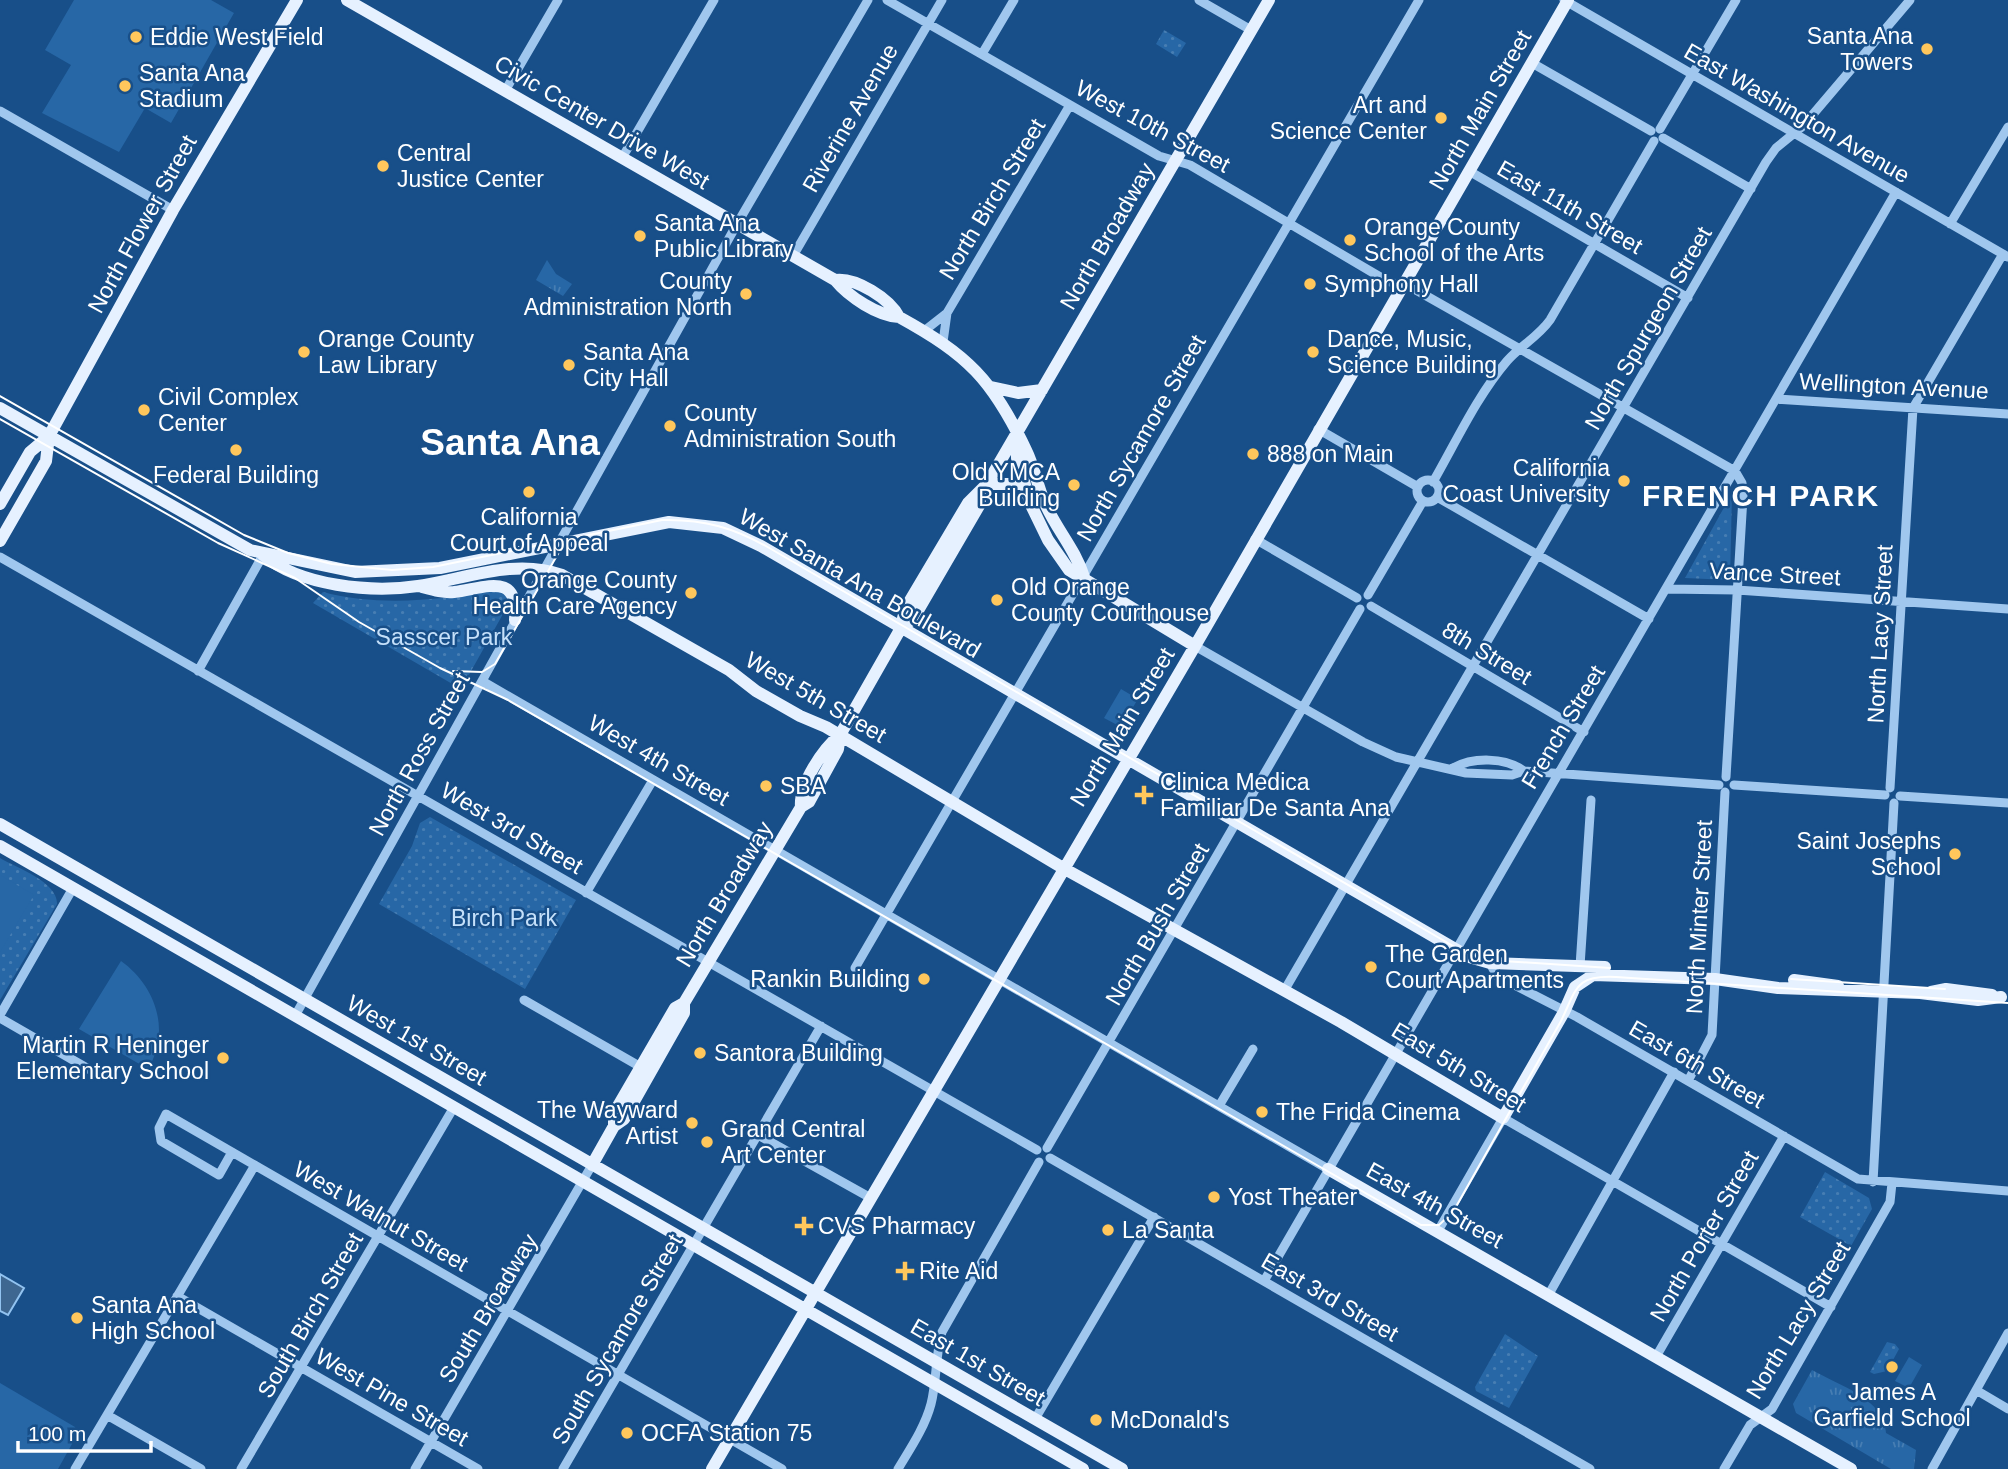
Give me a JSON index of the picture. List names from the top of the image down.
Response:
{
  "streets": {
    "main road": [
      "North Main Street",
      "Civic Center Drive West",
      "North Flower Street",
      "North Broadway",
      "West Santa Ana Boulevard",
      "West 5th Street",
      "West 1st Street",
      "East 5th Street",
      "East 4th Street",
      "East 1st Street"
    ],
    "street": [
      "East Washington Avenue",
      "Riverine Avenue",
      "West 10th Street",
      "North Birch Street",
      "East 11th Street",
      "North Spurgeon Street",
      "Wellington Avenue",
      "North Sycamore Street",
      "Vance Street",
      "North Lacy Street",
      "8th Street",
      "French Street",
      "North Ross Street",
      "West 4th Street",
      "West 3rd Street",
      "North Minter Street",
      "North Bush Street",
      "East 6th Street",
      "West Walnut Street",
      "North Porter Street",
      "East 3rd Street",
      "South Broadway",
      "South Birch Street",
      "South Sycamore Street",
      "West Pine Street"
    ]
  },
  "crossings": [
    ["North Main Street", "East Washington Avenue"],
    ["North Main Street", "Civic Center Drive West"],
    ["North Main Street", "West 10th Street"],
    ["North Main Street", "East 11th Street"],
    ["North Main Street", "West Santa Ana Boulevard"],
    ["North Main Street", "West 5th Street"],
    ["North Main Street", "West 4th Street"],
    ["North Main Street", "West 3rd Street"],
    ["North Main Street", "West 1st Street"],
    ["North Main Street", "East 5th Street"],
    ["North Main Street", "East 4th Street"],
    ["North Main Street", "West Walnut Street"],
    ["North Main Street", "East 1st Street"],
    ["East Washington Avenue", "North Spurgeon Street"],
    ["East Washington Avenue", "North Lacy Street"],
    ["East Washington Avenue", "French Street"],
    ["Riverine Avenue", "Civic Center Drive West"],
    ["Riverine Avenue", "West 10th Street"],
    ["Civic Center Drive West", "North Birch Street"],
    ["Civic Center Drive West", "North Broadway"],
    ["Civic Center Drive West", "North Sycamore Street"],
    ["Civic Center Drive West", "North Ross Street"],
    ["West 10th Street", "North Birch Street"],
    ["West 10th Street", "North Broadway"],
    ["West 10th Street", "North Spurgeon Street"],
    ["West 10th Street", "North Sycamore Street"],
    ["West 10th Street", "French Street"],
    ["East 11th Street", "North Spurgeon Street"],
    ["North Flower Street", "West Santa Ana Boulevard"],
    ["North Broadway", "West Santa Ana Boulevard"],
    ["North Broadway", "West 5th Street"],
    ["North Broadway", "West 4th Street"],
    ["North Broadway", "West 3rd Street"],
    ["North Broadway", "West 1st Street"],
    ["North Broadway", "South Broadway"],
    ["North Spurgeon Street", "West Santa Ana Boulevard"],
    ["North Spurgeon Street", "8th Street"],
    ["North Spurgeon Street", "East 5th Street"],
    ["Wellington Avenue", "North Lacy Street"],
    ["Wellington Avenue", "French Street"],
    ["North Sycamore Street", "West Santa Ana Boulevard"],
    ["North Sycamore Street", "West 5th Street"],
    ["North Sycamore Street", "West 4th Street"],
    ["Vance Street", "North Lacy Street"],
    ["Vance Street", "French Street"],
    ["West Santa Ana Boulevard", "West 5th Street"],
    ["West Santa Ana Boulevard", "French Street"],
    ["West Santa Ana Boulevard", "North Ross Street"],
    ["West Santa Ana Boulevard", "North Bush Street"],
    ["West Santa Ana Boulevard", "East 6th Street"],
    ["North Lacy Street", "East 6th Street"],
    ["North Lacy Street", "East 5th Street"],
    ["North Lacy Street", "East 4th Street"],
    ["8th Street", "French Street"],
    ["West 5th Street", "North Ross Street"],
    ["West 5th Street", "East 5th Street"],
    ["French Street", "East 5th Street"],
    ["French Street", "East 4th Street"],
    ["French Street", "East 3rd Street"],
    ["North Ross Street", "West 4th Street"],
    ["North Ross Street", "West 3rd Street"],
    ["North Ross Street", "West 1st Street"],
    ["West 4th Street", "East 4th Street"],
    ["North Minter Street", "East 6th Street"],
    ["North Bush Street", "East 5th Street"],
    ["North Bush Street", "East 4th Street"],
    ["North Bush Street", "East 3rd Street"],
    ["West 1st Street", "South Broadway"],
    ["West 1st Street", "South Birch Street"],
    ["West 1st Street", "South Sycamore Street"],
    ["West 1st Street", "East 1st Street"],
    ["East 6th Street", "North Porter Street"],
    ["East 5th Street", "North Porter Street"],
    ["East 4th Street", "North Porter Street"],
    ["West Walnut Street", "South Broadway"],
    ["West Walnut Street", "South Birch Street"],
    ["West Walnut Street", "South Sycamore Street"],
    ["South Broadway", "West Pine Street"],
    ["South Birch Street", "West Pine Street"]
  ],
  "districts": ["Santa Ana", "FRENCH PARK"],
  "parks": ["Sasscer Park", "Birch Park"],
  "places": {
    "other": [
      "Eddie West Field",
      "Santa Ana Towers",
      "Santa Ana Stadium",
      "Art and Science Center",
      "Central Justice Center",
      "Santa Ana Public Library",
      "Orange County School of the Arts",
      "Symphony Hall",
      "County Administration North",
      "Orange County Law Library",
      "Dance, Music, Science Building",
      "Santa Ana City Hall",
      "Civil Complex Center",
      "County Administration South",
      "Federal Building",
      "888 on Main",
      "California Coast University",
      "Old YMCA Building",
      "California Court of Appeal",
      "Orange County Health Care Agency",
      "Old Orange County Courthouse",
      "SBA",
      "Saint Josephs School",
      "The Garden Court Apartments",
      "Rankin Building",
      "Santora Building",
      "Martin R Heninger Elementary School",
      "The Frida Cinema",
      "The Wayward Artist",
      "Grand Central Art Center",
      "Yost Theater",
      "La Santa",
      "Santa Ana High School",
      "James A Garfield School",
      "McDonald's",
      "OCFA Station 75"
    ],
    "health": ["Clinica Medica Familiar De Santa Ana", "CVS Pharmacy", "Rite Aid"]
  },
  "scale_bar": "100 m"
}
